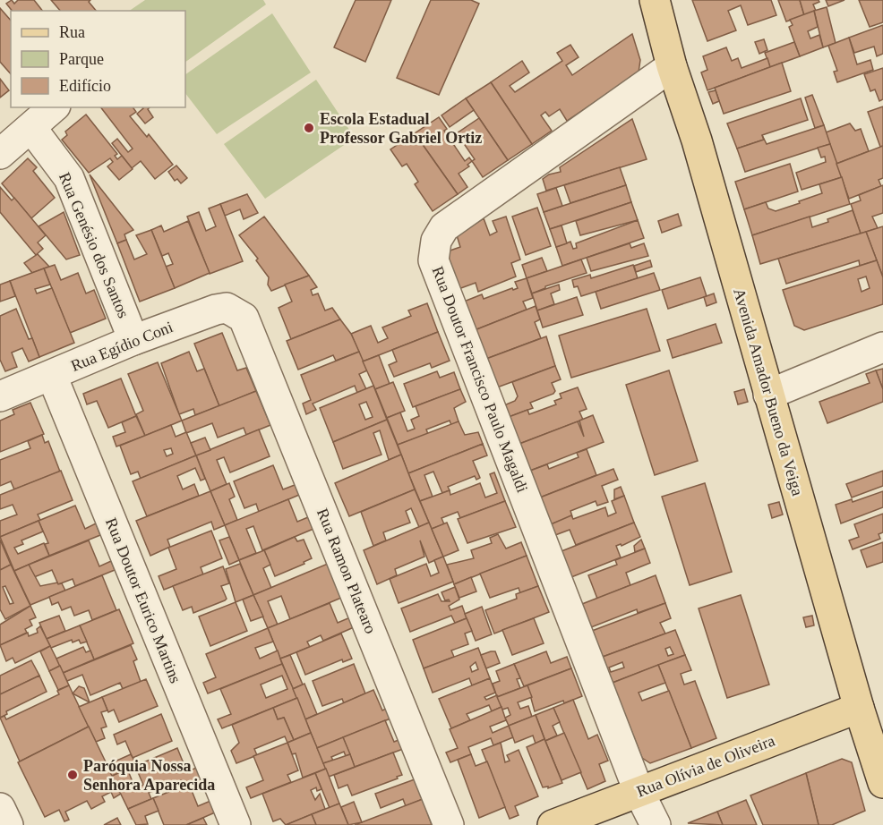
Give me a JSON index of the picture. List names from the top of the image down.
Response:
{
  "streets": {
    "main road": ["Avenida Amador Bueno da Veiga", "Rua Olívia de Oliveira"],
    "street": [
      "Rua Genésio dos Santos",
      "Rua Egídio Coni",
      "Rua Doutor Francisco Paulo Magaldi",
      "Rua Ramon Platearo",
      "Rua Doutor Eurico Martins"
    ]
  },
  "crossings": [
    ["Rua Genésio dos Santos", "Rua Egídio Coni"],
    ["Rua Egídio Coni", "Rua Ramon Platearo"],
    ["Rua Egídio Coni", "Rua Doutor Eurico Martins"],
    ["Rua Doutor Francisco Paulo Magaldi", "Avenida Amador Bueno da Veiga"],
    ["Rua Doutor Francisco Paulo Magaldi", "Rua Olívia de Oliveira"],
    ["Avenida Amador Bueno da Veiga", "Rua Olívia de Oliveira"]
  ],
  "places": ["Escola Estadual Professor Gabriel Ortiz", "Paróquia Nossa Senhora Aparecida"],
  "legend": ["Rua", "Parque", "Edifício"]
}
